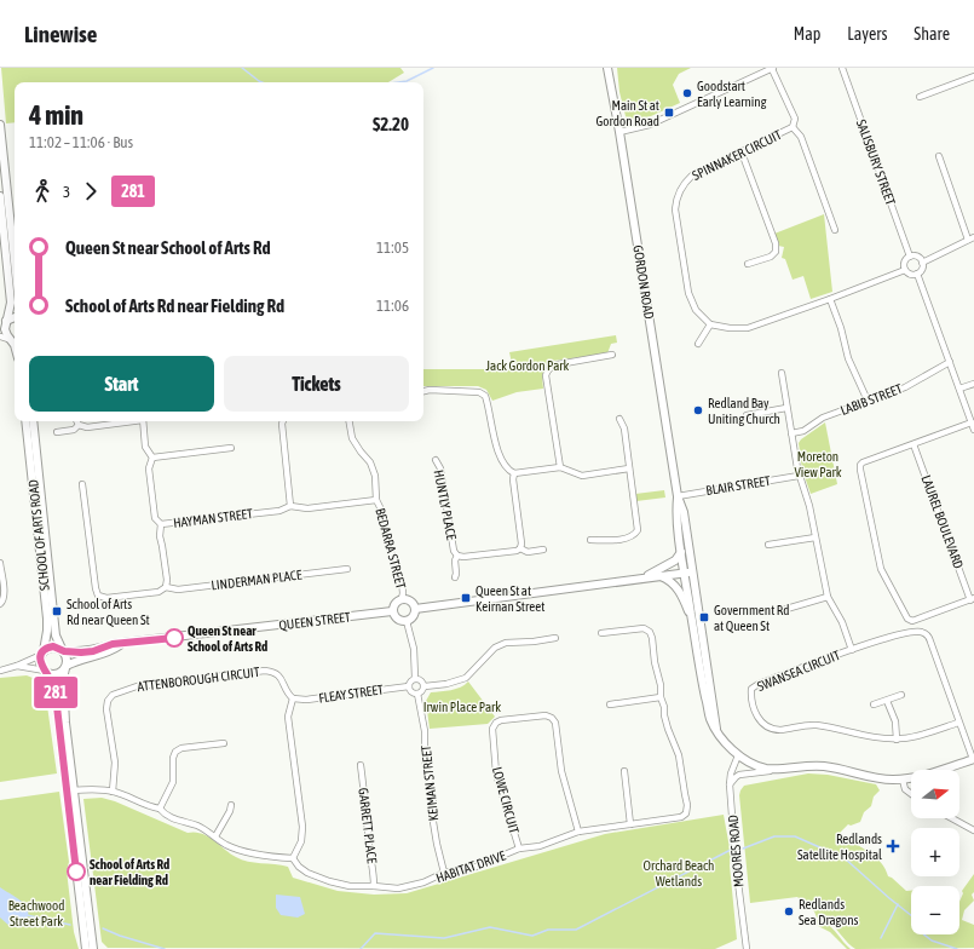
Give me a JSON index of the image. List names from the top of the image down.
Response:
{
  "streets": {
    "street": [
      "SPINNAKER CIRCUIT",
      "SALISBURY STREET",
      "GORDON ROAD",
      "LABIB STREET",
      "BLAIR STREET",
      "HUNTLY PLACE",
      "HAYMAN STREET",
      "LAUREL BOULEVARD",
      "SCHOOL OF ARTS ROAD",
      "BEDARRA STREET",
      "LINDERMAN PLACE",
      "QUEEN STREET",
      "SWANSEA CIRCUIT",
      "ATTENBOROUGH CIRCUIT",
      "FLEAY STREET",
      "KEIMAN STREET",
      "LOWE CIRCUIT",
      "GARRETT PLACE",
      "MOORES ROAD",
      "HABITAT DRIVE"
    ]
  },
  "crossings": [
    ["GORDON ROAD", "BLAIR STREET"],
    ["HAYMAN STREET", "BEDARRA STREET"],
    ["SCHOOL OF ARTS ROAD", "QUEEN STREET"],
    ["BEDARRA STREET", "QUEEN STREET"],
    ["ATTENBOROUGH CIRCUIT", "FLEAY STREET"],
    ["FLEAY STREET", "KEIMAN STREET"],
    ["KEIMAN STREET", "HABITAT DRIVE"],
    ["LOWE CIRCUIT", "HABITAT DRIVE"],
    ["GARRETT PLACE", "HABITAT DRIVE"]
  ],
  "parks": [
    "Jack Gordon Park",
    "Moreton View Park",
    "Irwin Place Park",
    "Orchard Beach Wetlands",
    "Beachwood Street Park"
  ],
  "places": {
    "other": [
      "Goodstart Early Learning",
      "Redland Bay Uniting Church",
      "Queen St near School of Arts Rd",
      "School of Arts Rd near Fielding Rd",
      "Redlands Sea Dragons"
    ],
    "transit": [
      "Main St at Gordon Road",
      "Queen St at Keirnan Street",
      "School of Arts Rd near Queen St",
      "Government Rd at Queen St"
    ],
    "health": ["Redlands Satellite Hospital"]
  },
  "lines": ["bus line 281"],
  "north": "right",
  "page": {
    "header": "Linewise",
    "nav": ["Map", "Layers", "Share"],
    "on_map": "281",
    "heading": ["4 min", "11:02 – 11:06 · Bus", "$2.20"],
    "legs": ["3", "281"],
    "list": [
      {
        "name": "Queen St near School of Arts Rd",
        "value": "11:05"
      },
      {
        "name": "School of Arts Rd near Fielding Rd",
        "value": "11:06"
      }
    ],
    "buttons": ["Start", "Tickets"],
    "map_buttons": ["+", "−"]
  }
}
